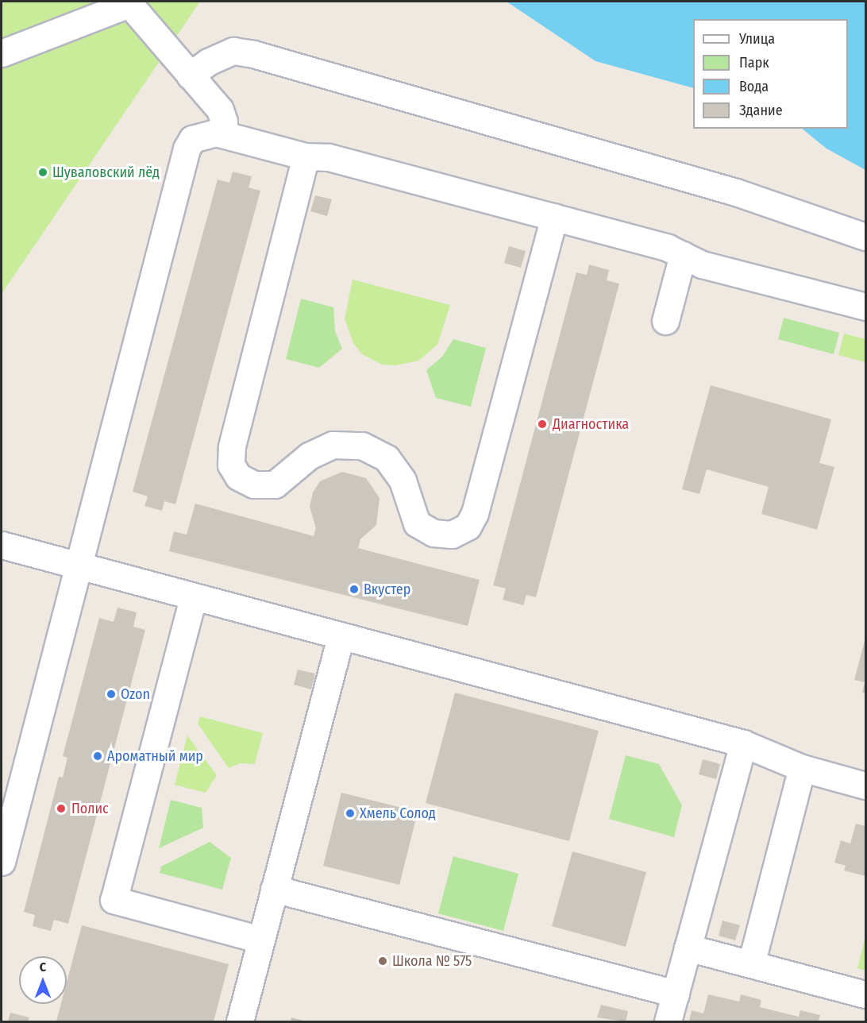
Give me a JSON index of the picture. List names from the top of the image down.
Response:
{
  "places": [
    "Шуваловский лёд",
    "Диагностика",
    "Вкустер",
    "Ozon",
    "Ароматный мир",
    "Полис",
    "Хмель Солод",
    "Школа № 575"
  ],
  "legend": [
    "Улица",
    "Парк",
    "Вода",
    "Здание"
  ],
  "north": "top"
}
